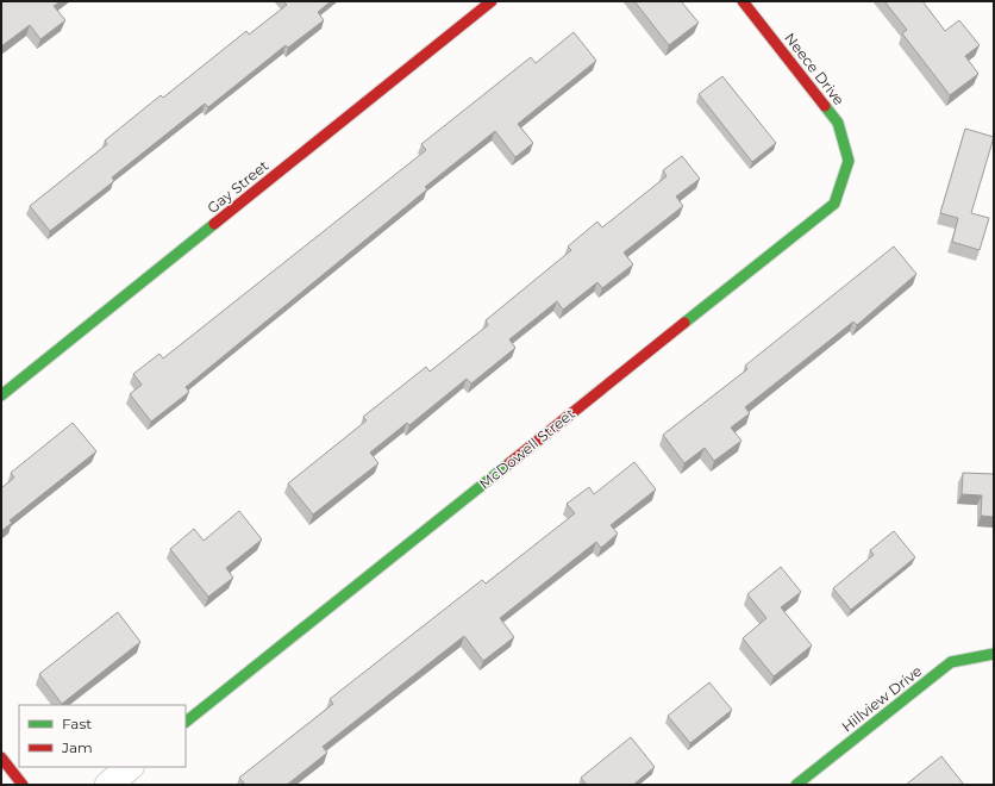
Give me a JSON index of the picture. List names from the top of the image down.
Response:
{
  "streets": {
    "street": [
      "Neece Drive",
      "Gay Street",
      "McDowell Street",
      "Hillview Drive"
    ]
  },
  "crossings": [
    ["Neece Drive", "McDowell Street"]
  ],
  "legend": ["Fast", "Jam"]
}
